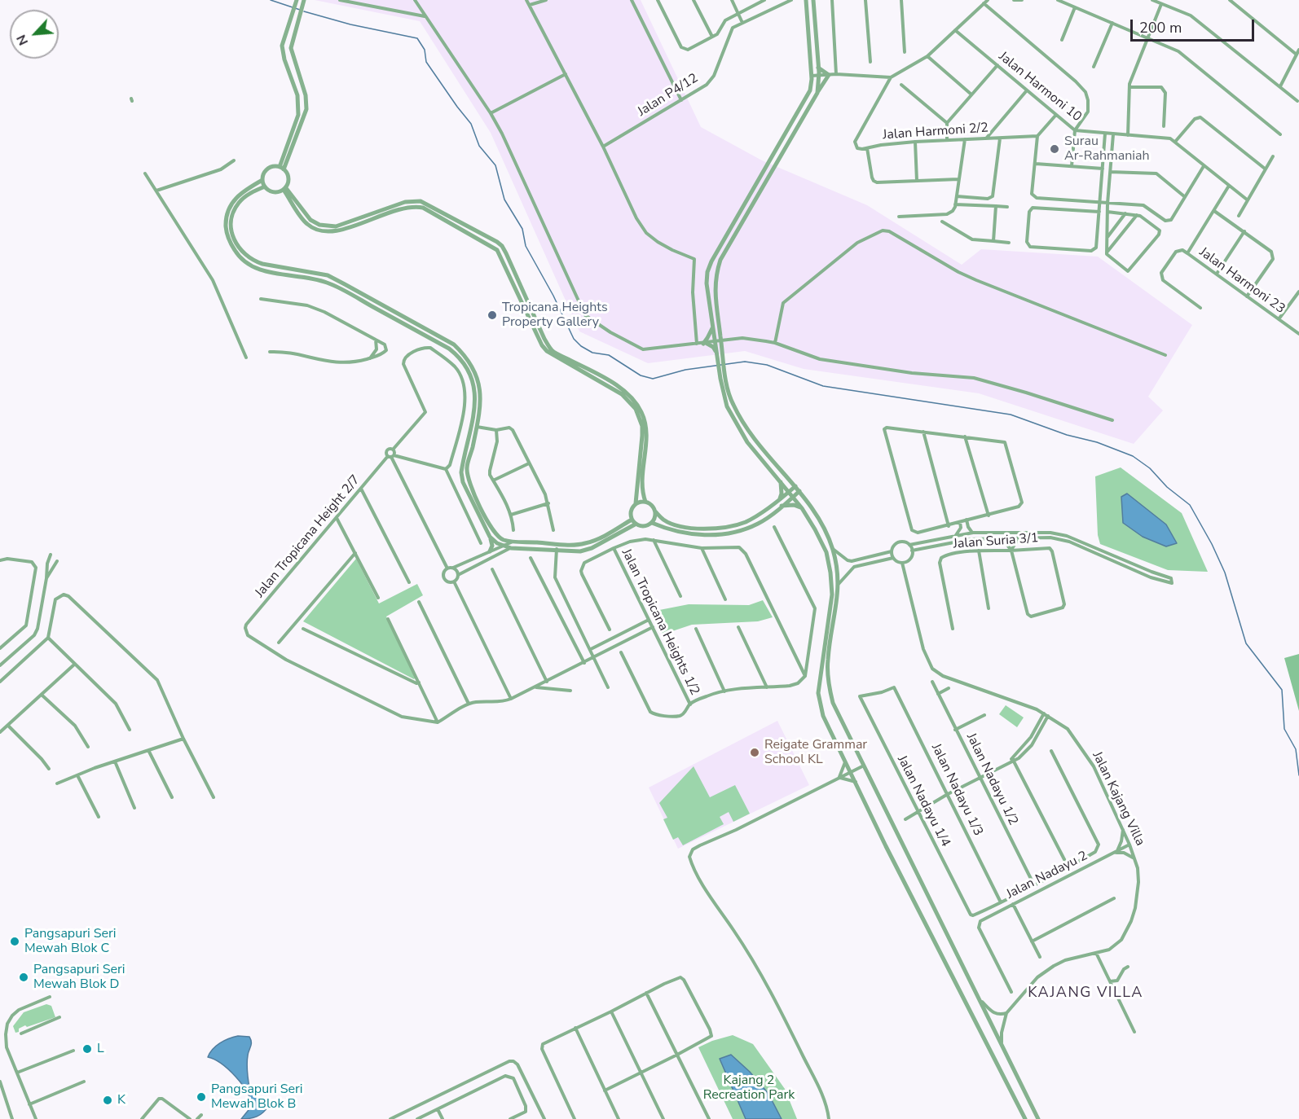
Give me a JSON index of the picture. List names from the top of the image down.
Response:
{
  "streets": {
    "street": [
      "Jalan Harmoni 10",
      "Jalan P4/12",
      "Jalan Harmoni 2/2",
      "Jalan Harmoni 23",
      "Jalan Tropicana Height 2/7",
      "Jalan Suria 3/1",
      "Jalan Tropicana Heights 1/2",
      "Jalan Nadayu 1/2",
      "Jalan Nadayu 1/3",
      "Jalan Kajang Villa",
      "Jalan Nadayu 1/4",
      "Jalan Nadayu 2"
    ]
  },
  "crossings": [
    ["Jalan Nadayu 1/3", "Jalan Nadayu 1/4"],
    ["Jalan Kajang Villa", "Jalan Nadayu 2"]
  ],
  "districts": ["KAJANG VILLA"],
  "parks": ["Kajang 2 Recreation Park"],
  "places": [
    "Surau Ar-Rahmaniah",
    "Tropicana Heights Property Gallery",
    "Reigate Grammar School KL",
    "Pangsapuri Seri Mewah Blok C",
    "Pangsapuri Seri Mewah Blok D",
    "L",
    "Pangsapuri Seri Mewah Blok B",
    "K"
  ],
  "scale_bar": "200 m",
  "north": "bottom left"
}
